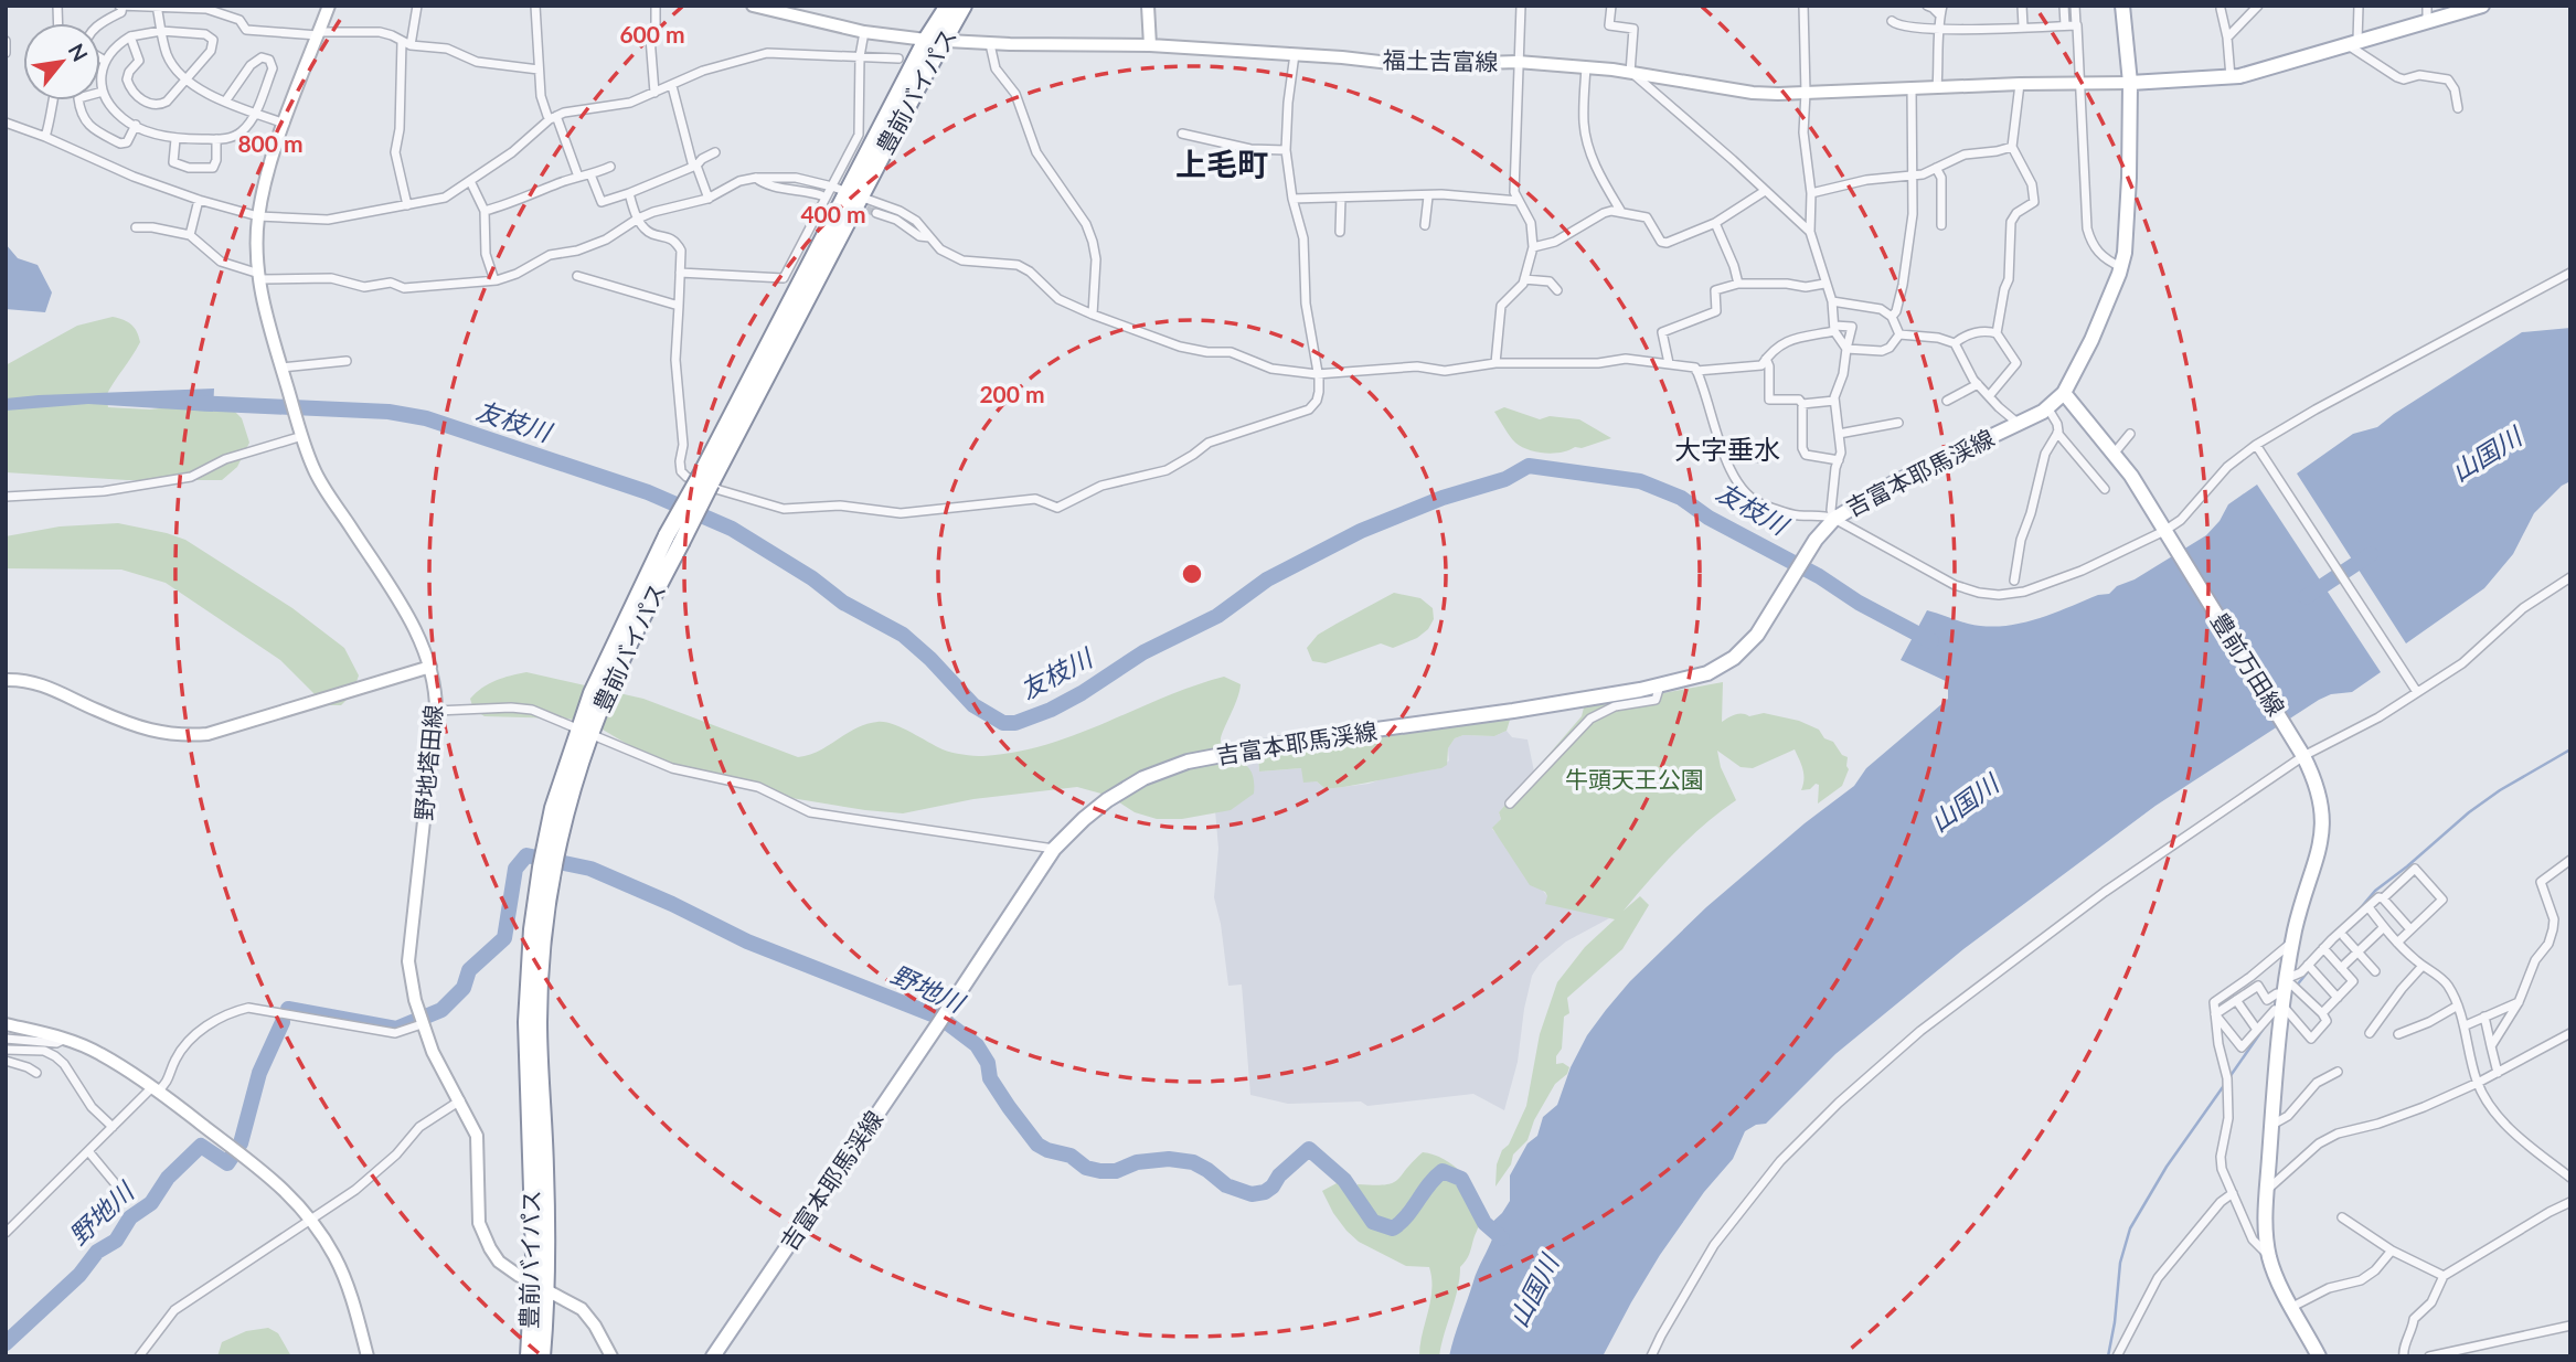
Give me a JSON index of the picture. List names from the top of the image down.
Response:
{
  "streets": {
    "highway": ["豊前バイパス"],
    "main road": [
      "福土吉富線",
      "吉富本耶馬渓線",
      "豊前万田線",
      "野地塔田線"
    ]
  },
  "crossings": [
    ["福土吉富線", "豊前バイパス"],
    ["豊前バイパス", "野地塔田線"],
    ["吉富本耶馬渓線", "豊前万田線"]
  ],
  "districts": ["上毛町", "大字垂水"],
  "water": ["友枝川", "山国川", "野地川"],
  "parks": ["牛頭天王公園"],
  "north": "top right",
  "rings": [
    "600 m",
    "800 m",
    "400 m",
    "200 m"
  ]
}
